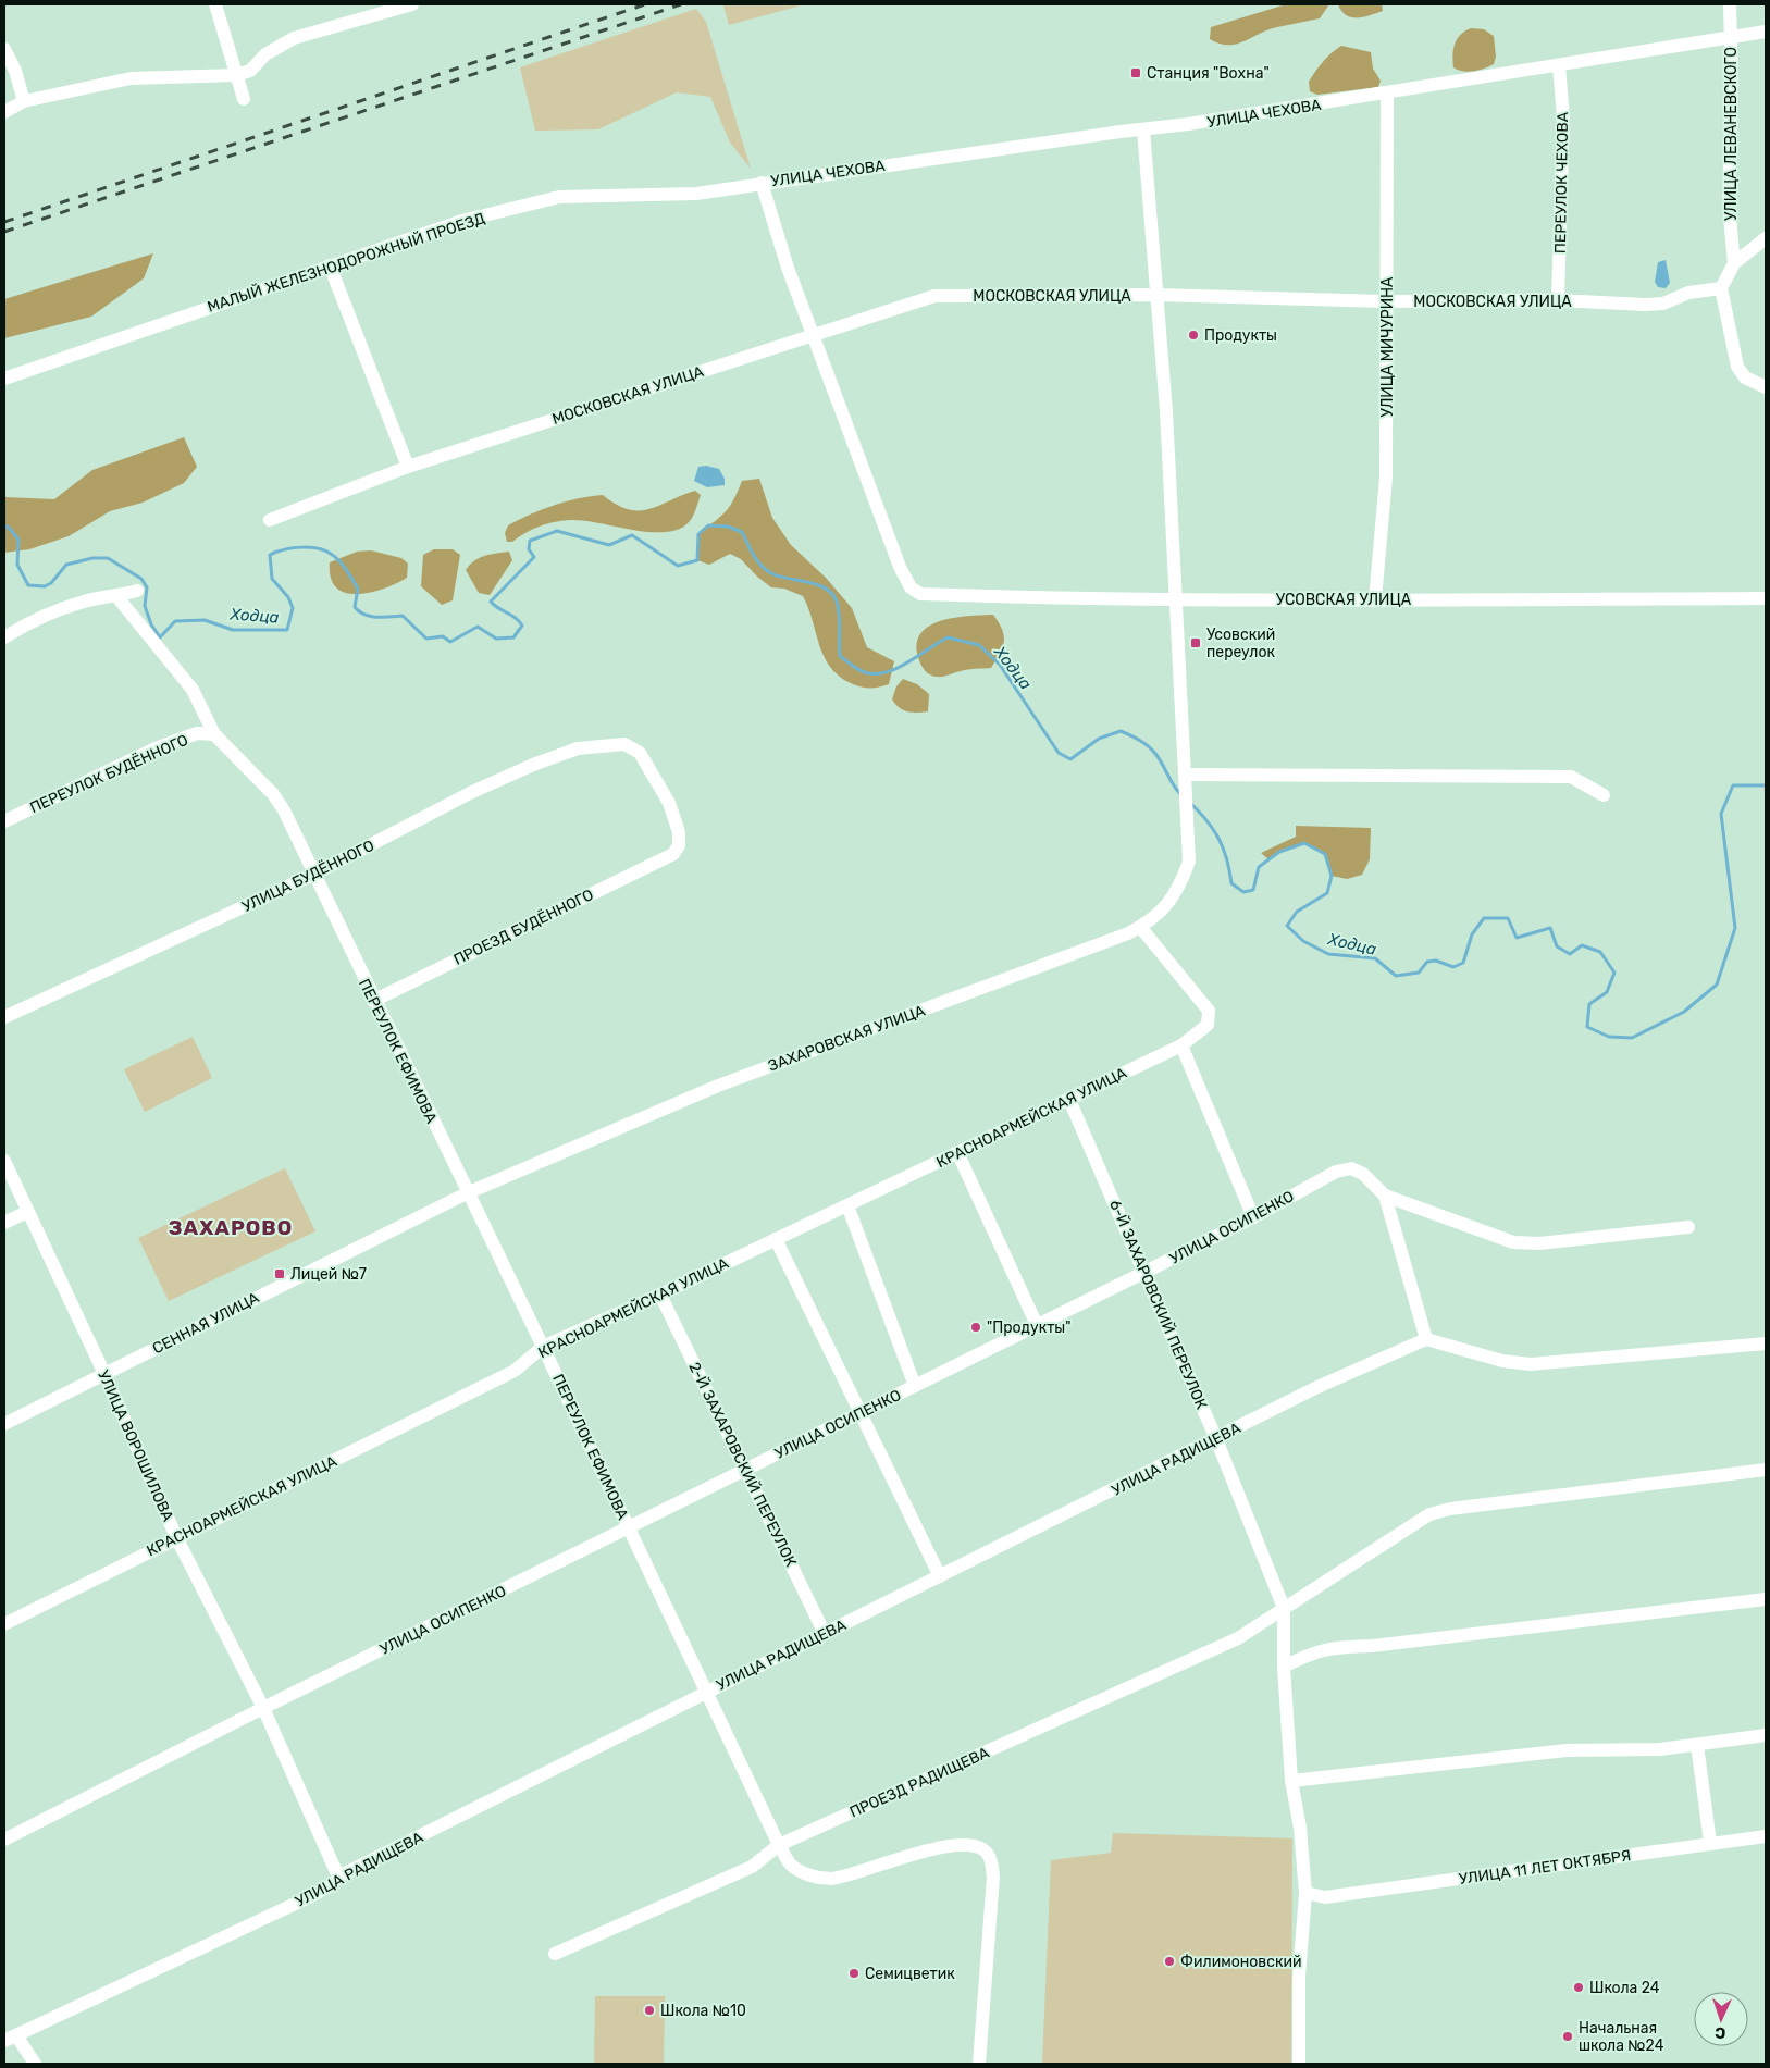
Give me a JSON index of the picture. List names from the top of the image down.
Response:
{
  "streets": {
    "street": [
      "УЛИЦА ЧЕХОВА",
      "УЛИЦА ЛЕВАНЕВСКОГО",
      "ПЕРЕУЛОК ЧЕХОВА",
      "МАЛЫЙ ЖЕЛЕЗНОДОРОЖНЫЙ ПРОЕЗД",
      "МОСКОВСКАЯ УЛИЦА",
      "УЛИЦА МИЧУРИНА",
      "УСОВСКАЯ УЛИЦА",
      "ПЕРЕУЛОК БУДЁННОГО",
      "УЛИЦА БУДЁННОГО",
      "ПРОЕЗД БУДЁННОГО",
      "ЗАХАРОВСКАЯ УЛИЦА",
      "ПЕРЕУЛОК ЕФИМОВА",
      "КРАСНОАРМЕЙСКАЯ УЛИЦА",
      "УЛИЦА ОСИПЕНКО",
      "6-Й ЗАХАРОВСКИЙ ПЕРЕУЛОК",
      "СЕННАЯ УЛИЦА",
      "УЛИЦА ВОРОШИЛОВА",
      "УЛИЦА РАДИЩЕВА",
      "2-Й ЗАХАРОВСКИЙ ПЕРЕУЛОК",
      "ПРОЕЗД РАДИЩЕВА",
      "УЛИЦА 11 ЛЕТ ОКТЯБРЯ"
    ]
  },
  "crossings": [
    ["УЛИЦА ЧЕХОВА", "УЛИЦА ЛЕВАНЕВСКОГО"],
    ["УЛИЦА ЧЕХОВА", "ПЕРЕУЛОК ЧЕХОВА"],
    ["УЛИЦА ЧЕХОВА", "МАЛЫЙ ЖЕЛЕЗНОДОРОЖНЫЙ ПРОЕЗД"],
    ["УЛИЦА ЧЕХОВА", "УЛИЦА МИЧУРИНА"],
    ["ПЕРЕУЛОК ЧЕХОВА", "МОСКОВСКАЯ УЛИЦА"],
    ["МОСКОВСКАЯ УЛИЦА", "УЛИЦА МИЧУРИНА"],
    ["МОСКОВСКАЯ УЛИЦА", "УСОВСКАЯ УЛИЦА"],
    ["УЛИЦА МИЧУРИНА", "УСОВСКАЯ УЛИЦА"],
    ["ПЕРЕУЛОК БУДЁННОГО", "ПЕРЕУЛОК ЕФИМОВА"],
    ["УЛИЦА БУДЁННОГО", "ПРОЕЗД БУДЁННОГО"],
    ["УЛИЦА БУДЁННОГО", "ПЕРЕУЛОК ЕФИМОВА"],
    ["ПРОЕЗД БУДЁННОГО", "ПЕРЕУЛОК ЕФИМОВА"],
    ["ЗАХАРОВСКАЯ УЛИЦА", "ПЕРЕУЛОК ЕФИМОВА"],
    ["ЗАХАРОВСКАЯ УЛИЦА", "КРАСНОАРМЕЙСКАЯ УЛИЦА"],
    ["ЗАХАРОВСКАЯ УЛИЦА", "СЕННАЯ УЛИЦА"],
    ["ПЕРЕУЛОК ЕФИМОВА", "КРАСНОАРМЕЙСКАЯ УЛИЦА"],
    ["ПЕРЕУЛОК ЕФИМОВА", "УЛИЦА ОСИПЕНКО"],
    ["ПЕРЕУЛОК ЕФИМОВА", "СЕННАЯ УЛИЦА"],
    ["ПЕРЕУЛОК ЕФИМОВА", "УЛИЦА РАДИЩЕВА"],
    ["ПЕРЕУЛОК ЕФИМОВА", "ПРОЕЗД РАДИЩЕВА"],
    ["КРАСНОАРМЕЙСКАЯ УЛИЦА", "6-Й ЗАХАРОВСКИЙ ПЕРЕУЛОК"],
    ["КРАСНОАРМЕЙСКАЯ УЛИЦА", "УЛИЦА ВОРОШИЛОВА"],
    ["КРАСНОАРМЕЙСКАЯ УЛИЦА", "2-Й ЗАХАРОВСКИЙ ПЕРЕУЛОК"],
    ["УЛИЦА ОСИПЕНКО", "6-Й ЗАХАРОВСКИЙ ПЕРЕУЛОК"],
    ["УЛИЦА ОСИПЕНКО", "УЛИЦА ВОРОШИЛОВА"],
    ["УЛИЦА ОСИПЕНКО", "2-Й ЗАХАРОВСКИЙ ПЕРЕУЛОК"],
    ["6-Й ЗАХАРОВСКИЙ ПЕРЕУЛОК", "УЛИЦА РАДИЩЕВА"],
    ["6-Й ЗАХАРОВСКИЙ ПЕРЕУЛОК", "ПРОЕЗД РАДИЩЕВА"],
    ["6-Й ЗАХАРОВСКИЙ ПЕРЕУЛОК", "УЛИЦА 11 ЛЕТ ОКТЯБРЯ"],
    ["СЕННАЯ УЛИЦА", "УЛИЦА ВОРОШИЛОВА"],
    ["УЛИЦА ВОРОШИЛОВА", "УЛИЦА РАДИЩЕВА"],
    ["УЛИЦА РАДИЩЕВА", "2-Й ЗАХАРОВСКИЙ ПЕРЕУЛОК"]
  ],
  "districts": ["ЗАХАРОВО"],
  "water": ["Ходца"],
  "places": {
    "transit": ["Станция \"Вохна\"", "Усовский переулок", "Лицей №7"],
    "other": [
      "Продукты",
      "\"Продукты\"",
      "Филимоновский",
      "Семицветик",
      "Школа 24",
      "Школа №10",
      "Начальная школа №24"
    ]
  },
  "north": "bottom"
}
